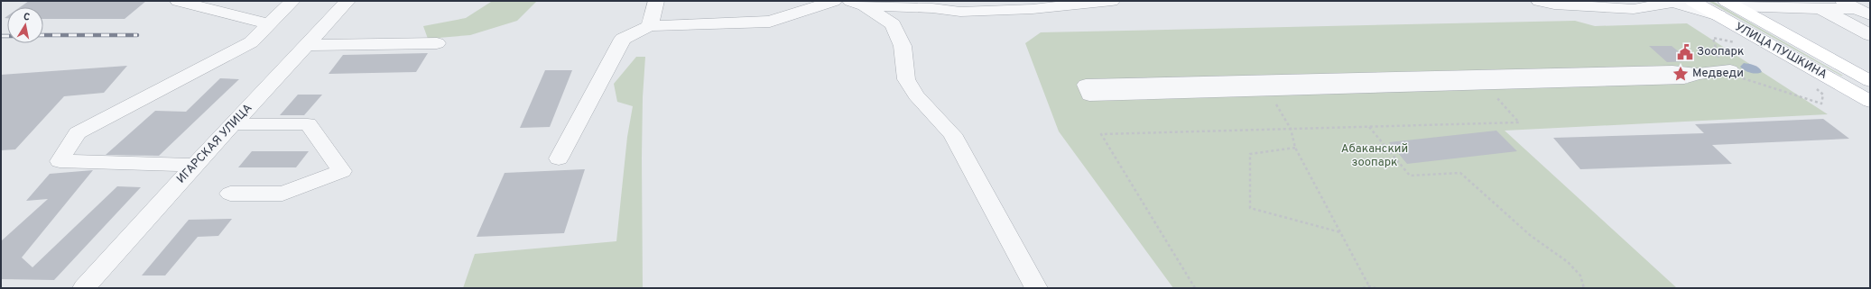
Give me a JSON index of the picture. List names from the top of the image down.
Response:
{
  "streets": {
    "main road": ["УЛИЦА ПУШКИНА"],
    "street": ["ИГАРСКАЯ УЛИЦА"]
  },
  "parks": ["Абаканский зоопарк"],
  "places": {
    "public building": ["Зоопарк"],
    "place": ["Медведи"]
  },
  "north": "top"
}
